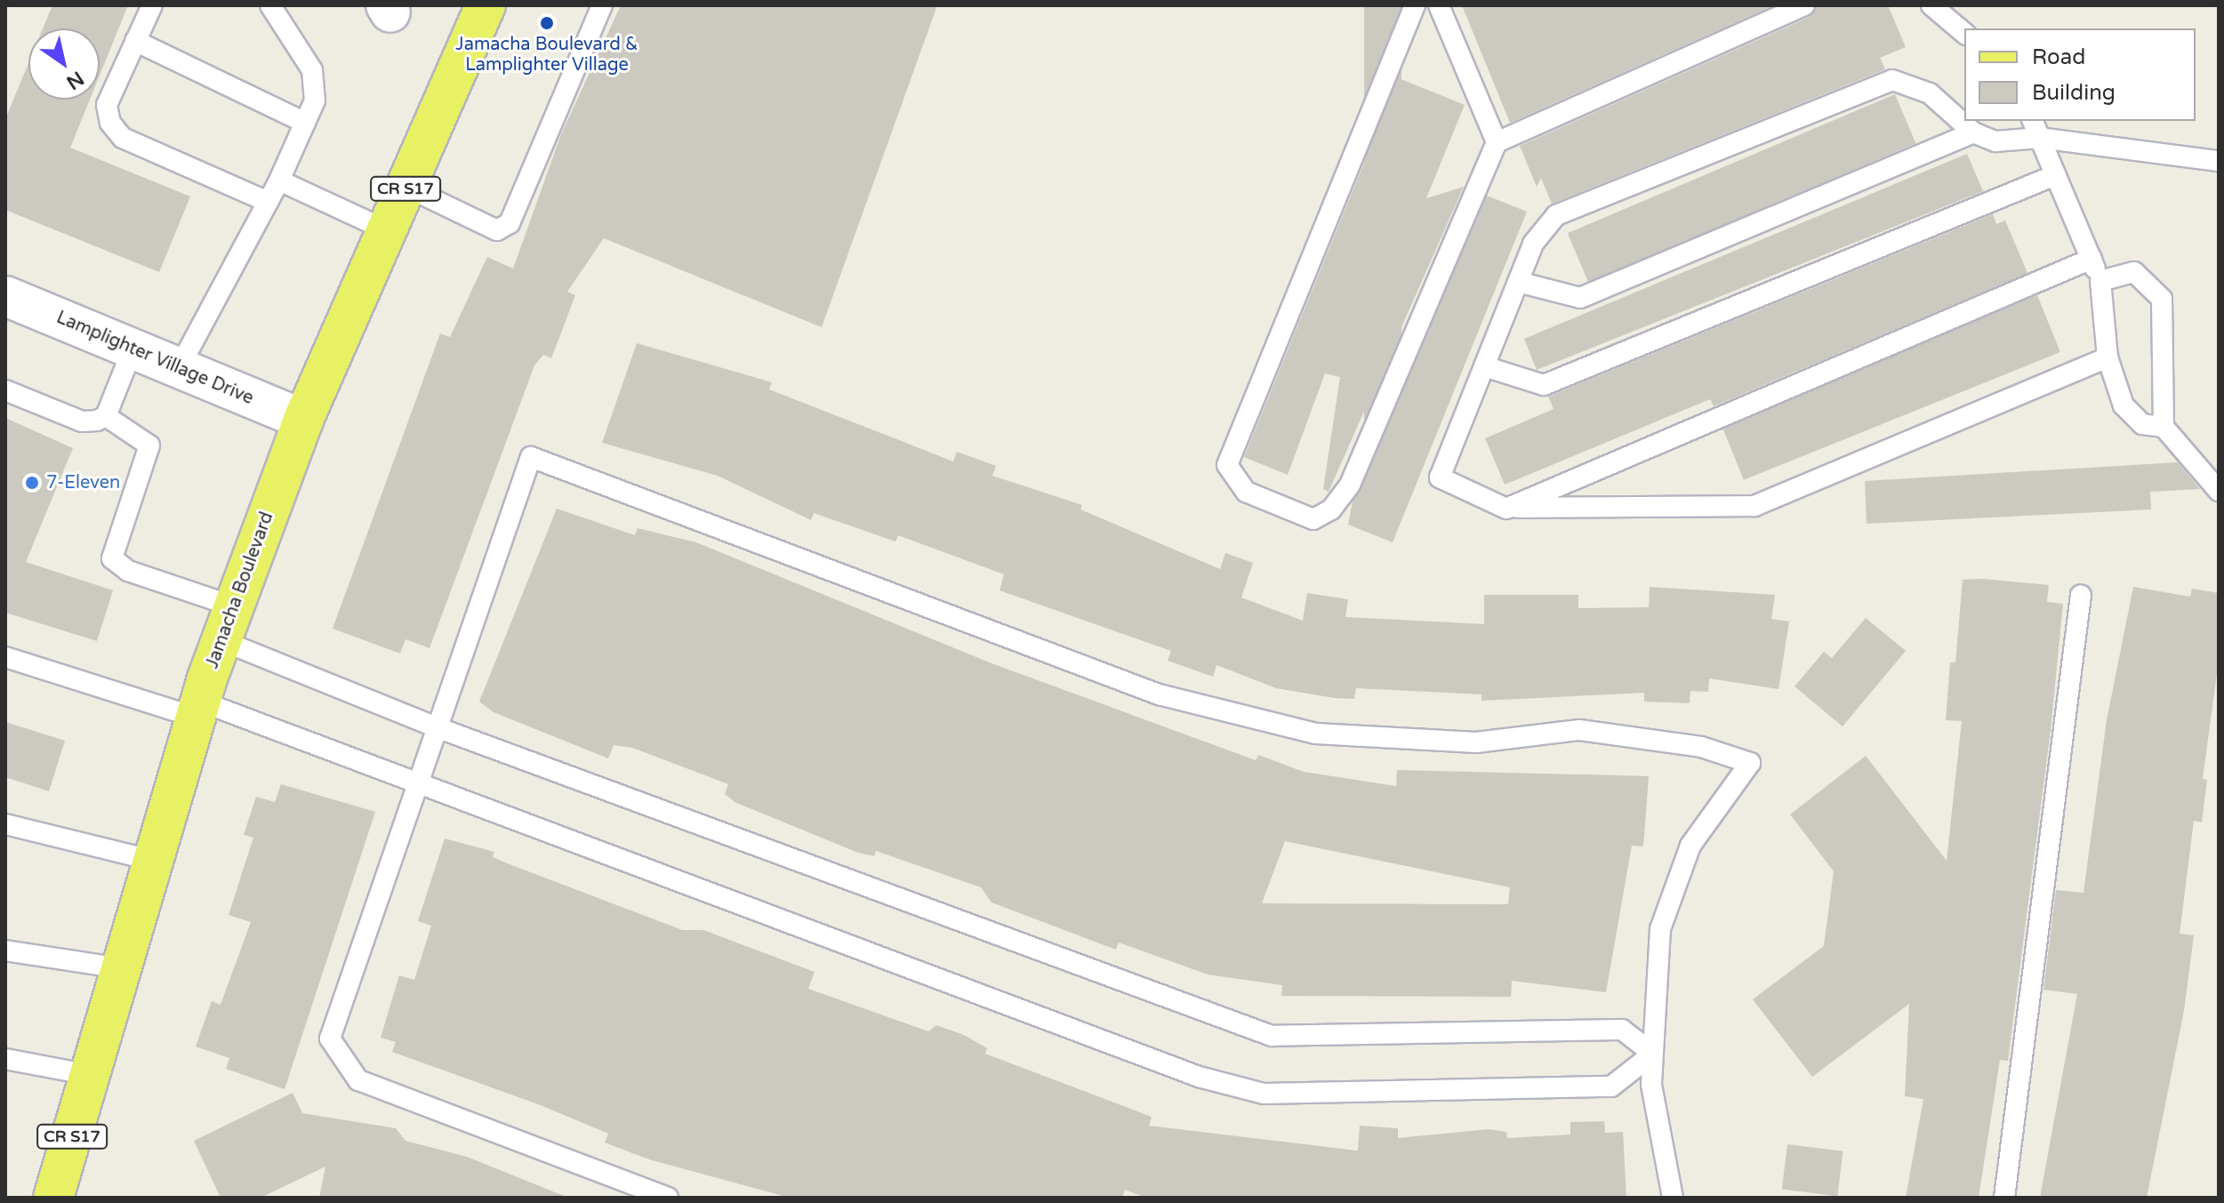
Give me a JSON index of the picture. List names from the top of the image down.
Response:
{
  "streets": {
    "main road": ["CR S17", "Jamacha Boulevard"],
    "street": ["Lamplighter Village Drive"]
  },
  "crossings": [
    ["Lamplighter Village Drive", "Jamacha Boulevard"]
  ],
  "places": ["Jamacha Boulevard & Lamplighter Village", "7-Eleven"],
  "legend": ["Road", "Building"],
  "north": "bottom right"
}
